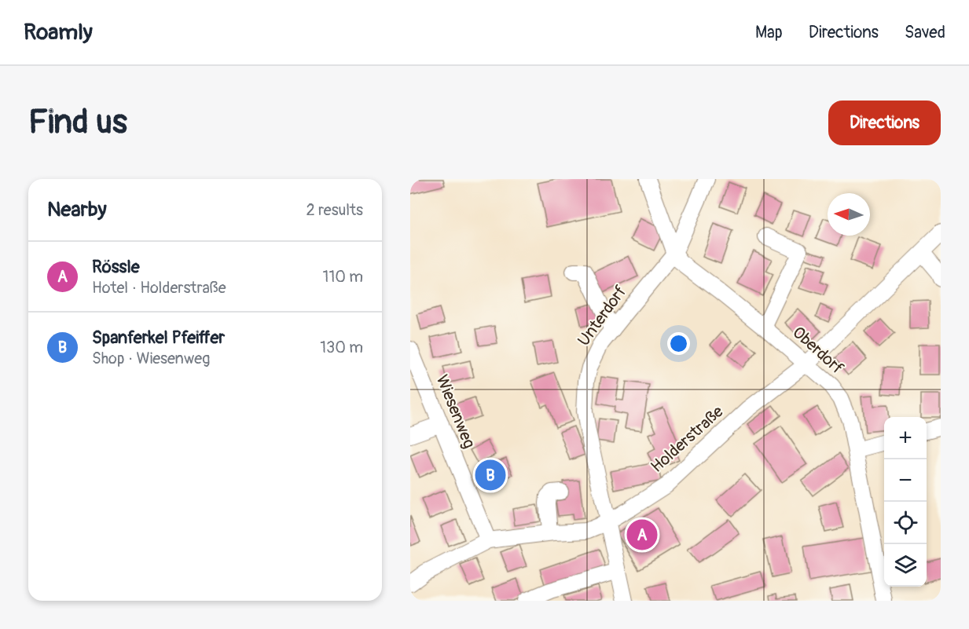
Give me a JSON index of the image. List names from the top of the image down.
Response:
{
  "streets": {
    "street": [
      "Unterdorf",
      "Oberdorf",
      "Wiesenweg",
      "Holderstraße"
    ]
  },
  "crossings": [
    ["Unterdorf", "Oberdorf"],
    ["Unterdorf", "Holderstraße"],
    ["Oberdorf", "Holderstraße"],
    ["Wiesenweg", "Holderstraße"]
  ],
  "north": "left",
  "page": {
    "header": "Roamly",
    "nav": ["Map", "Directions", "Saved"],
    "buttons": "Directions",
    "title": "Find us",
    "heading": ["Nearby", "2 results"],
    "list": [
      {
        "mark": "A",
        "name": "Rössle",
        "note": "Hotel · Holderstraße",
        "value": "110 m"
      },
      {
        "mark": "B",
        "name": "Spanferkel Pfeiffer",
        "note": "Shop · Wiesenweg",
        "value": "130 m"
      }
    ],
    "map_buttons": ["+", "−"],
    "pins": ["B", "A"]
  }
}
